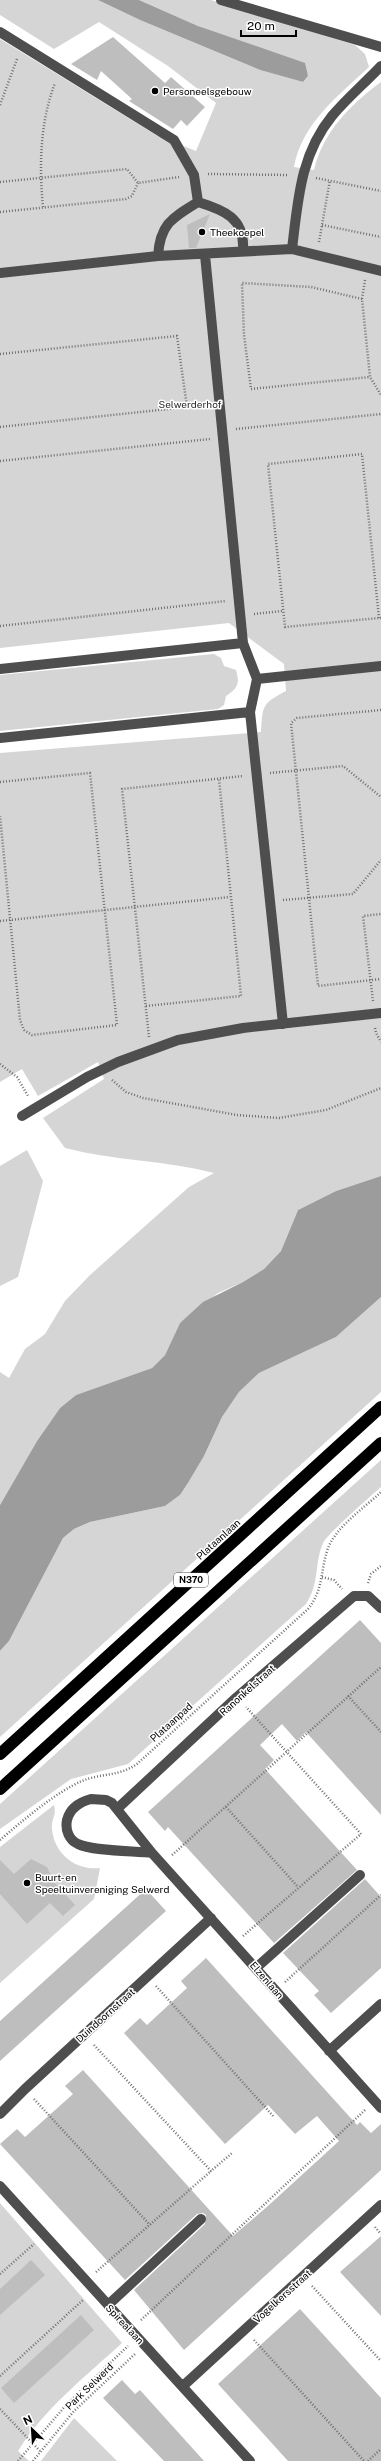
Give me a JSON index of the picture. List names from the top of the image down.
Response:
{
  "streets": {
    "highway": ["Plataanlaan", "N370"],
    "street": [
      "Ranonkelstraat",
      "Elzenlaan",
      "Duindoornstraat",
      "Vogelkersstraat",
      "Spirealaan"
    ],
    "path": ["Plataanpad", "Park Selwerd"]
  },
  "crossings": [
    ["Ranonkelstraat", "Elzenlaan"],
    ["Elzenlaan", "Duindoornstraat"],
    ["Vogelkersstraat", "Spirealaan"],
    ["Spirealaan", "Park Selwerd"]
  ],
  "parks": ["Selwerderhof"],
  "places": ["Personeelsgebouw", "Theekoepel", "Buurt- en Speeltuinvereniging Selwerd"],
  "scale_bar": "20 m",
  "north": "top left"
}
